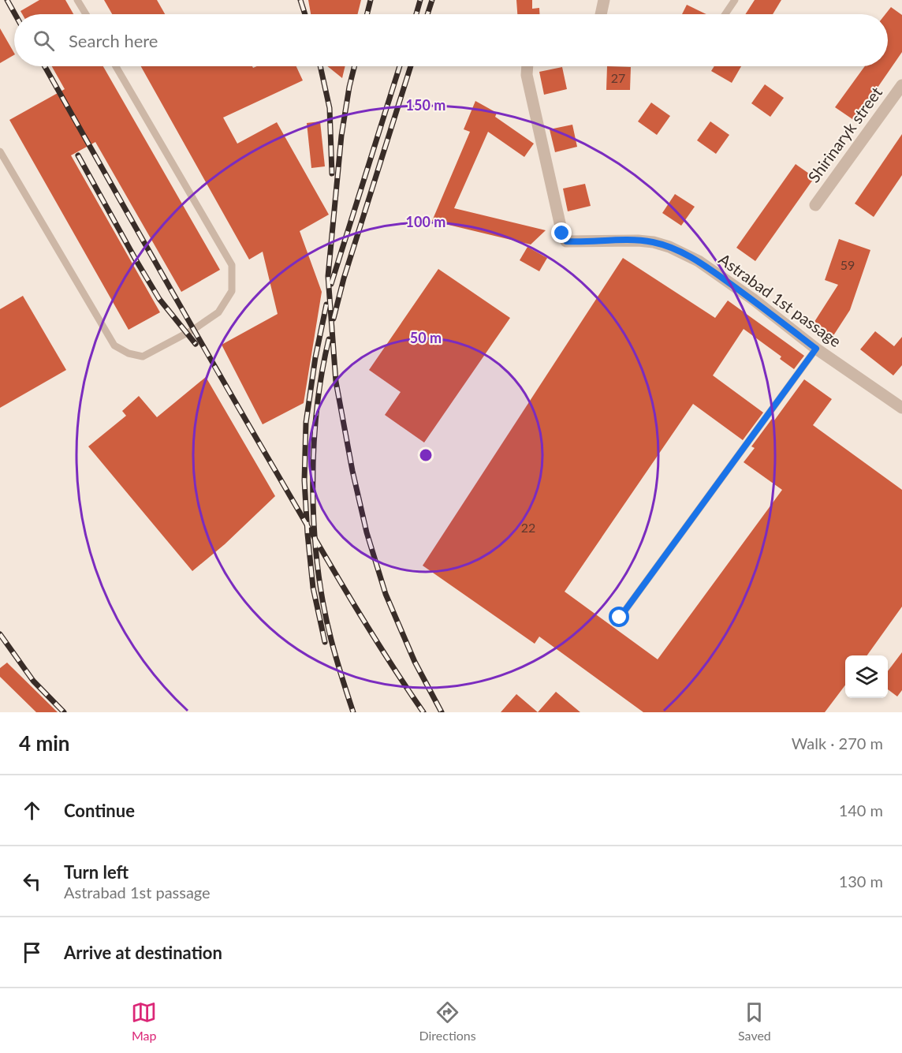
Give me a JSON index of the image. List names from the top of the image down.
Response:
{
  "streets": {
    "street": ["Shirinaryk street", "Astrabad 1st passage"]
  },
  "house_numbers": ["27", "59", "22"],
  "page": {
    "search": "Search here",
    "heading": ["4 min", "Walk · 270 m"],
    "list": [
      ["Continue", "140 m"],
      ["Turn left", "Astrabad 1st passage", "130 m"],
      "Arrive at destination"
    ],
    "nav": ["Map", "Directions", "Saved"]
  },
  "rings": ["150 m", "100 m", "50 m"]
}
